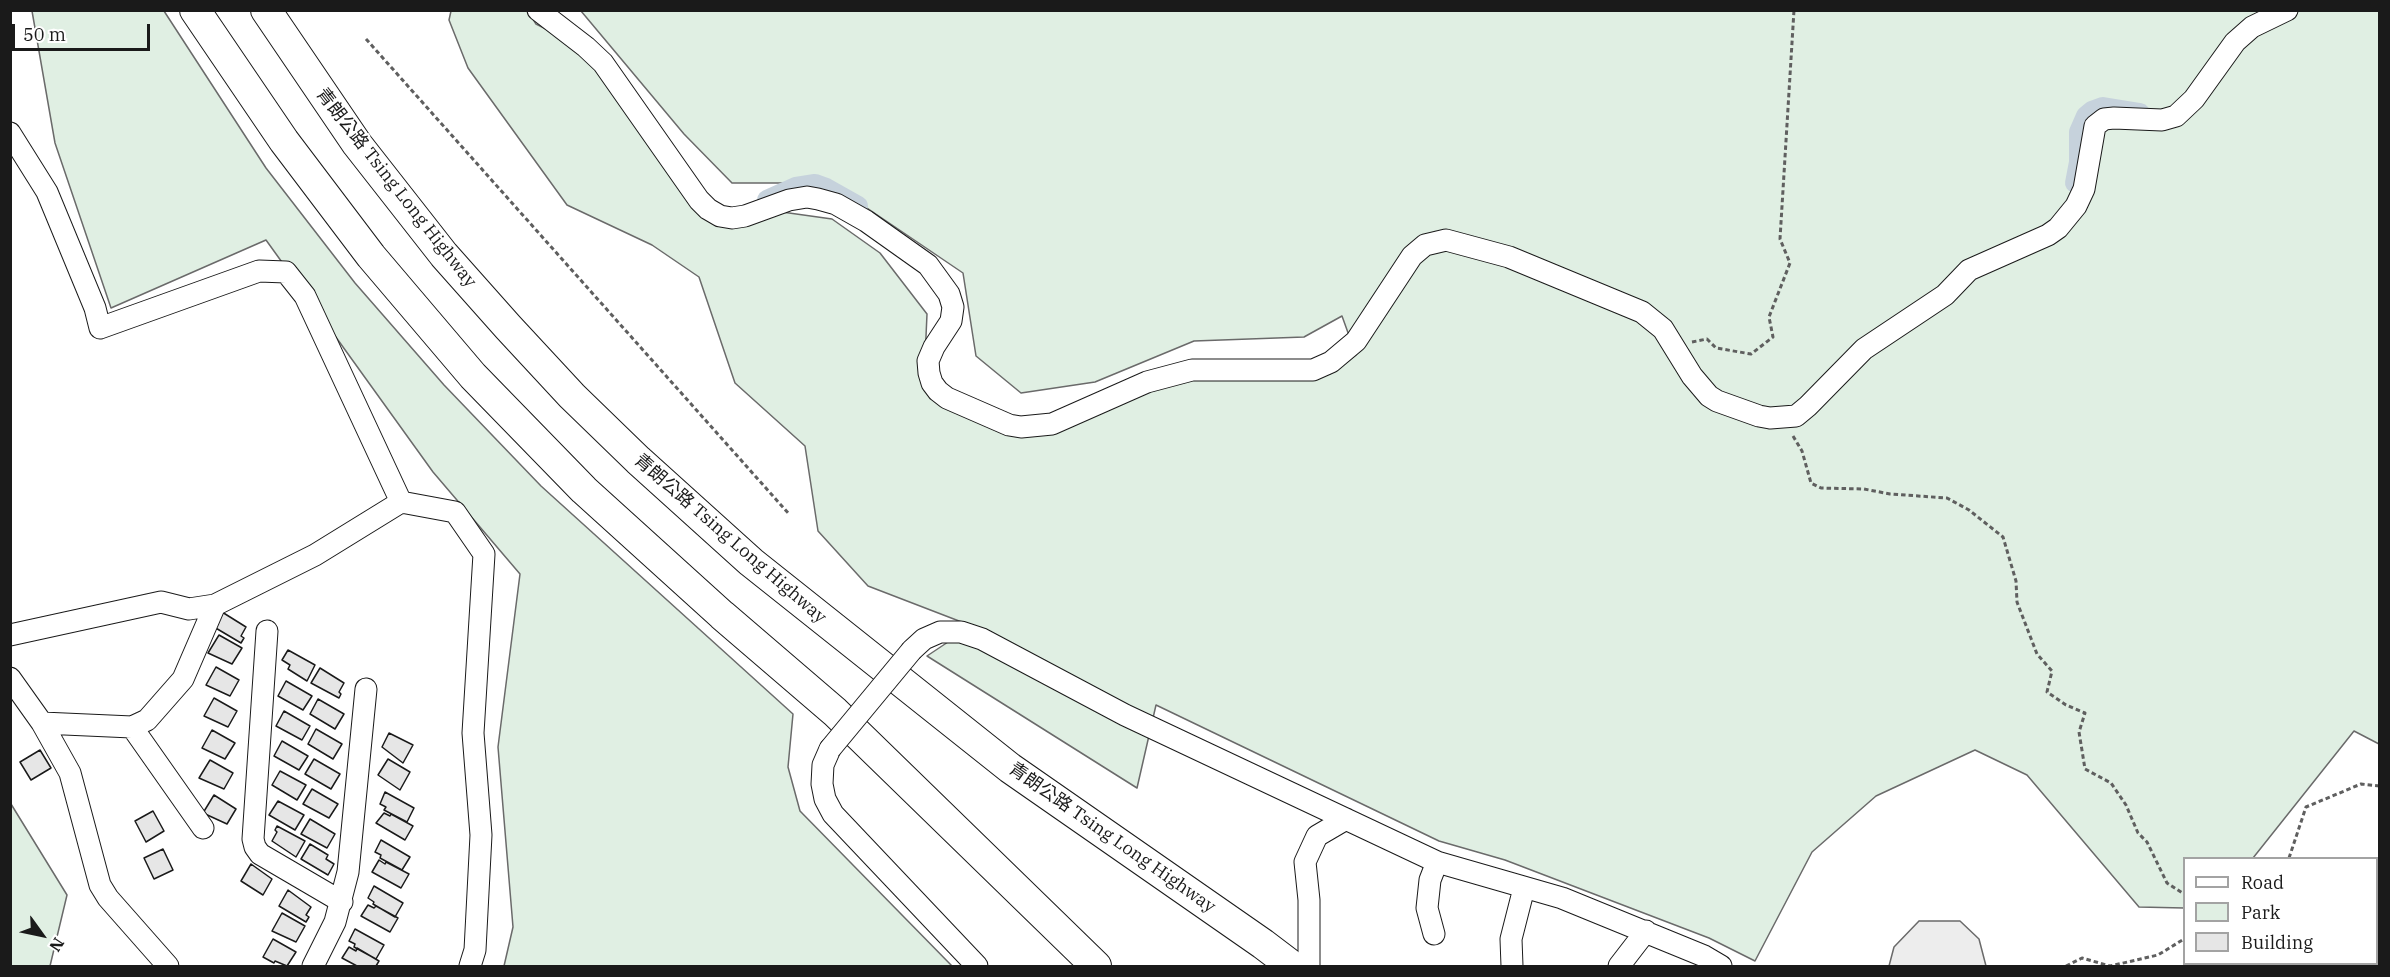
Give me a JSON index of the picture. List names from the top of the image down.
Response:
{
  "streets": {
    "highway": ["青朗公路 Tsing Long Highway"]
  },
  "legend": ["Road", "Park", "Building"],
  "scale_bar": "50 m",
  "north": "bottom right"
}
